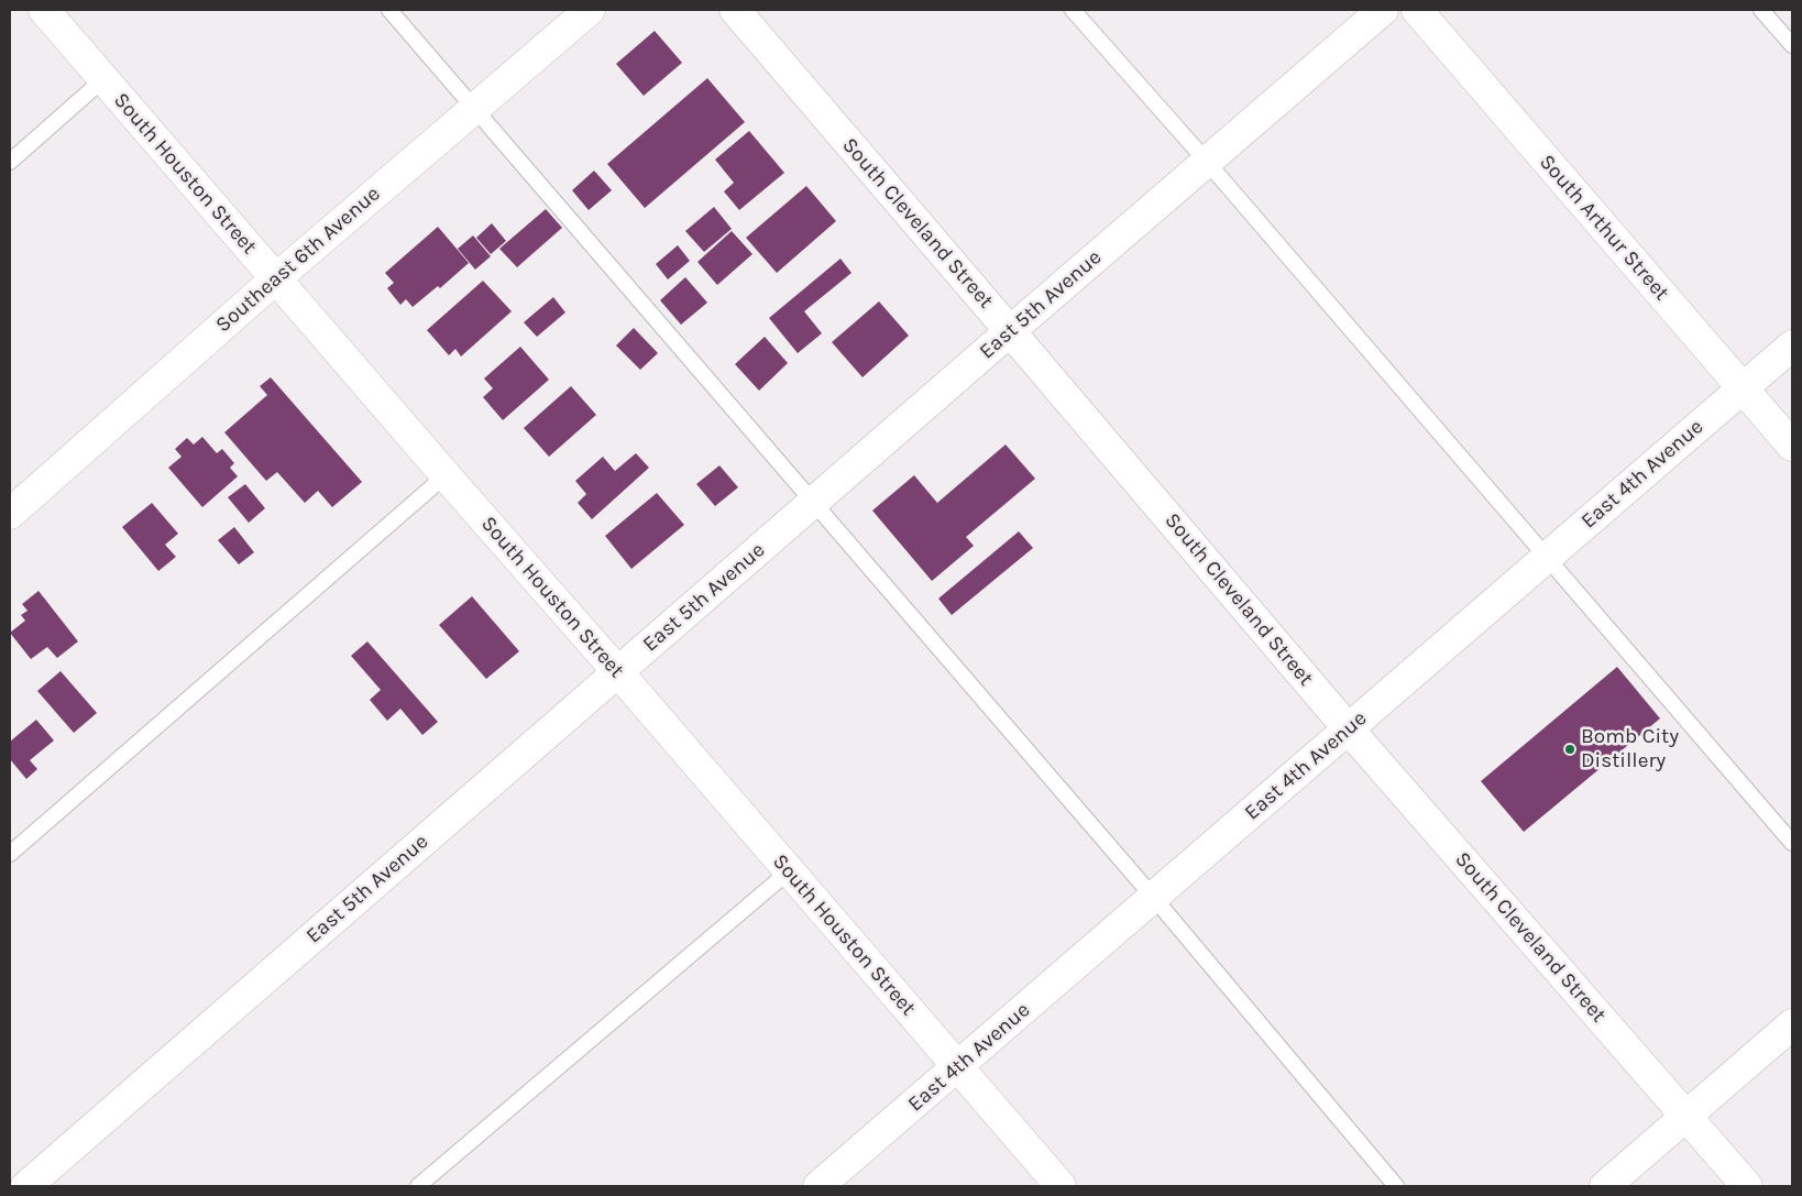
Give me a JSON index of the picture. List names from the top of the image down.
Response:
{
  "streets": {
    "street": [
      "South Houston Street",
      "South Cleveland Street",
      "South Arthur Street",
      "Southeast 6th Avenue",
      "East 5th Avenue",
      "East 4th Avenue"
    ]
  },
  "crossings": [
    ["South Houston Street", "Southeast 6th Avenue"],
    ["South Houston Street", "East 5th Avenue"],
    ["South Houston Street", "East 4th Avenue"],
    ["South Cleveland Street", "East 5th Avenue"],
    ["South Cleveland Street", "East 4th Avenue"],
    ["South Arthur Street", "East 4th Avenue"]
  ],
  "places": ["Bomb City Distillery"]
}
